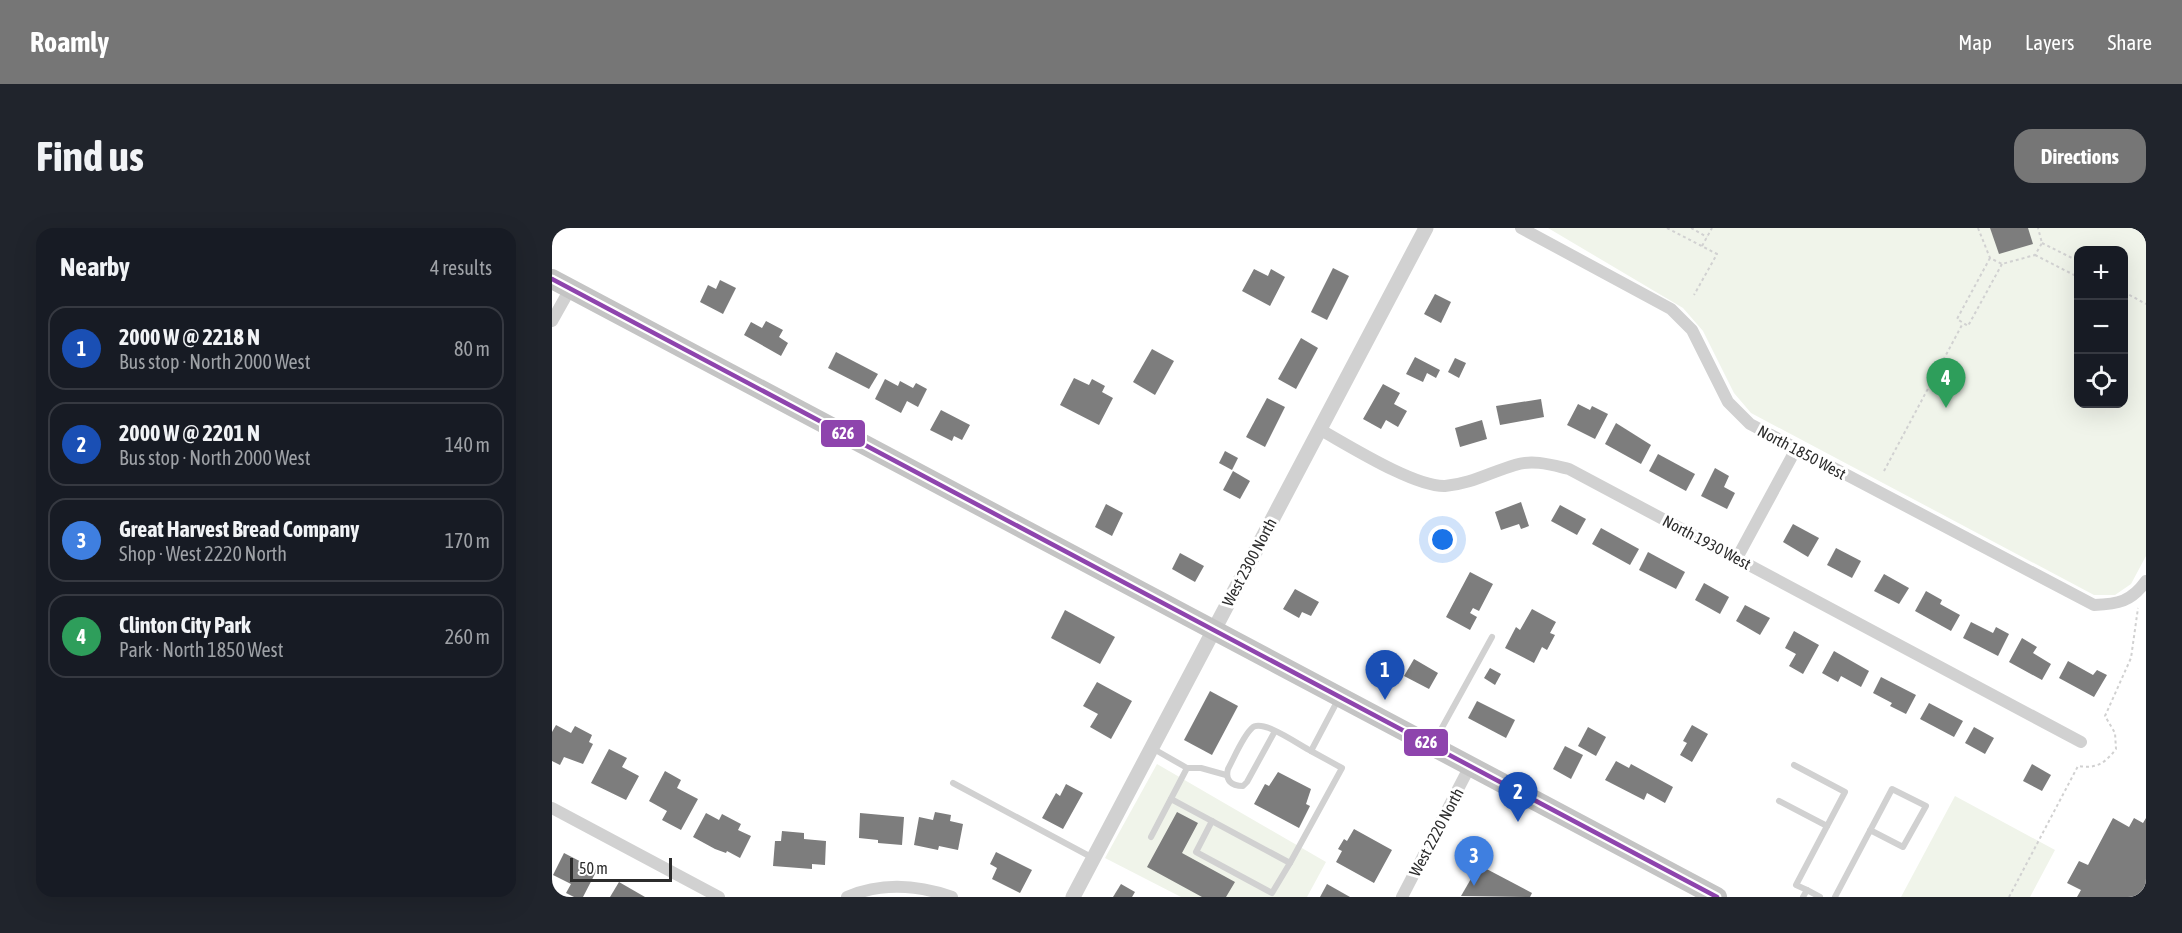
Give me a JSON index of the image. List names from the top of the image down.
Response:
{
  "streets": {
    "street": [
      "North 1850 West",
      "North 1930 West",
      "West 2300 North",
      "West 2220 North"
    ]
  },
  "crossings": [
    ["North 1930 West", "West 2300 North"]
  ],
  "lines": ["transit line 626"],
  "scale_bar": "50 m",
  "page": {
    "header": "Roamly",
    "nav": ["Map", "Layers", "Share"],
    "buttons": "Directions",
    "title": "Find us",
    "heading": ["Nearby", "4 results"],
    "map_buttons": ["+", "−"],
    "list": [
      {
        "mark": "1",
        "name": "2000 W @ 2218 N",
        "note": "Bus stop · North 2000 West",
        "value": "80 m"
      },
      {
        "mark": "2",
        "name": "2000 W @ 2201 N",
        "note": "Bus stop · North 2000 West",
        "value": "140 m"
      },
      {
        "mark": "3",
        "name": "Great Harvest Bread Company",
        "note": "Shop · West 2220 North",
        "value": "170 m"
      },
      {
        "mark": "4",
        "name": "Clinton City Park",
        "note": "Park · North 1850 West",
        "value": "260 m"
      }
    ],
    "pins": [
      "4",
      "1",
      "2",
      "3"
    ],
    "scale": "50 m"
  }
}
